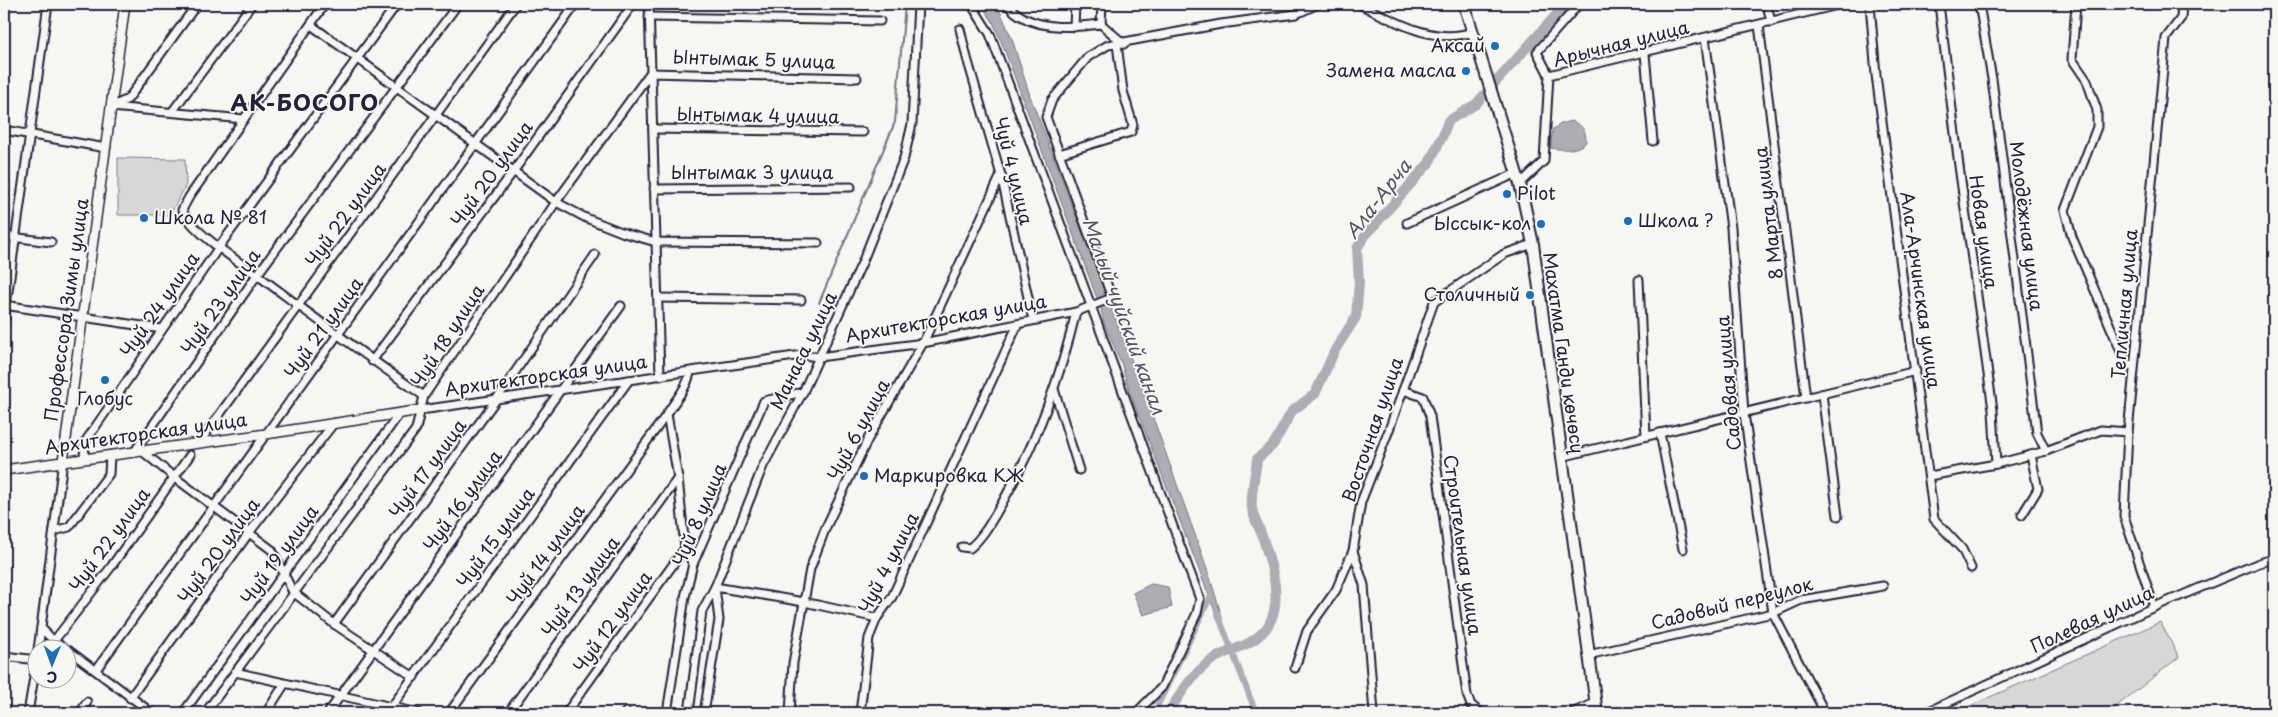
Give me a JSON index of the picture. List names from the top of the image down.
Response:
{
  "streets": {
    "main road": ["Махатма Ганди көчөсү"],
    "street": [
      "Арычная улица",
      "Ынтымак 5 улица",
      "Ынтымак 4 улица",
      "Чуй 4 улица",
      "Ынтымак 3 улица",
      "Чуй 20 улица",
      "8 Марта улица",
      "Чуй 22 улица",
      "Молодёжная улица",
      "Новая улица",
      "Ала-Арчинская улица",
      "Чуй 23 улица",
      "Тепличная улица",
      "Чуй 24 улица",
      "Профессора Зимы улица",
      "Архитекторская улица",
      "Чуй 21 улица",
      "Чуй 18 улица",
      "Манаса улица",
      "Садовая улица",
      "Чуй 6 улица",
      "Восточная улица",
      "Чуй 17 улица",
      "Чуй 16 улица",
      "Чуй 8 улица",
      "Чуй 15 улица",
      "Строительная улица",
      "Чуй 19 улица",
      "Чуй 14 улица",
      "Чуй 13 улица",
      "Садовый переулок",
      "Полевая улица",
      "Чуй 12 улица"
    ]
  },
  "crossings": [
    ["Арычная улица", "8 Марта улица"],
    ["Арычная улица", "Махатма Ганди көчөсү"],
    ["Арычная улица", "Садовая улица"],
    ["Ынтымак 5 улица", "Чуй 18 улица"],
    ["Чуй 4 улица", "Архитекторская улица"],
    ["Чуй 4 улица", "Чуй 6 улица"],
    ["Чуй 20 улица", "Архитекторская улица"],
    ["Чуй 22 улица", "Архитекторская улица"],
    ["Чуй 23 улица", "Архитекторская улица"],
    ["Тепличная улица", "Полевая улица"],
    ["Чуй 24 улица", "Архитекторская улица"],
    ["Профессора Зимы улица", "Архитекторская улица"],
    ["Архитекторская улица", "Чуй 21 улица"],
    ["Архитекторская улица", "Чуй 18 улица"],
    ["Архитекторская улица", "Манаса улица"],
    ["Архитекторская улица", "Чуй 6 улица"],
    ["Архитекторская улица", "Чуй 17 улица"],
    ["Архитекторская улица", "Чуй 16 улица"],
    ["Архитекторская улица", "Чуй 15 улица"],
    ["Архитекторская улица", "Чуй 19 улица"],
    ["Архитекторская улица", "Чуй 14 улица"],
    ["Манаса улица", "Чуй 8 улица"],
    ["Махатма Ганди көчөсү", "Восточная улица"],
    ["Махатма Ганди көчөсү", "Садовый переулок"],
    ["Садовая улица", "Садовый переулок"],
    ["Восточная улица", "Строительная улица"]
  ],
  "districts": ["АК-БОСОГО"],
  "water": ["Ала-Арча", "Малый чуйский канал"],
  "places": [
    "Аксай",
    "Замена масла",
    "Pilot",
    "Школа № 81",
    "Школа ?",
    "Ыссык-кол",
    "Столичный",
    "Глобус",
    "Маркировка КЖ"
  ],
  "north": "bottom"
}
